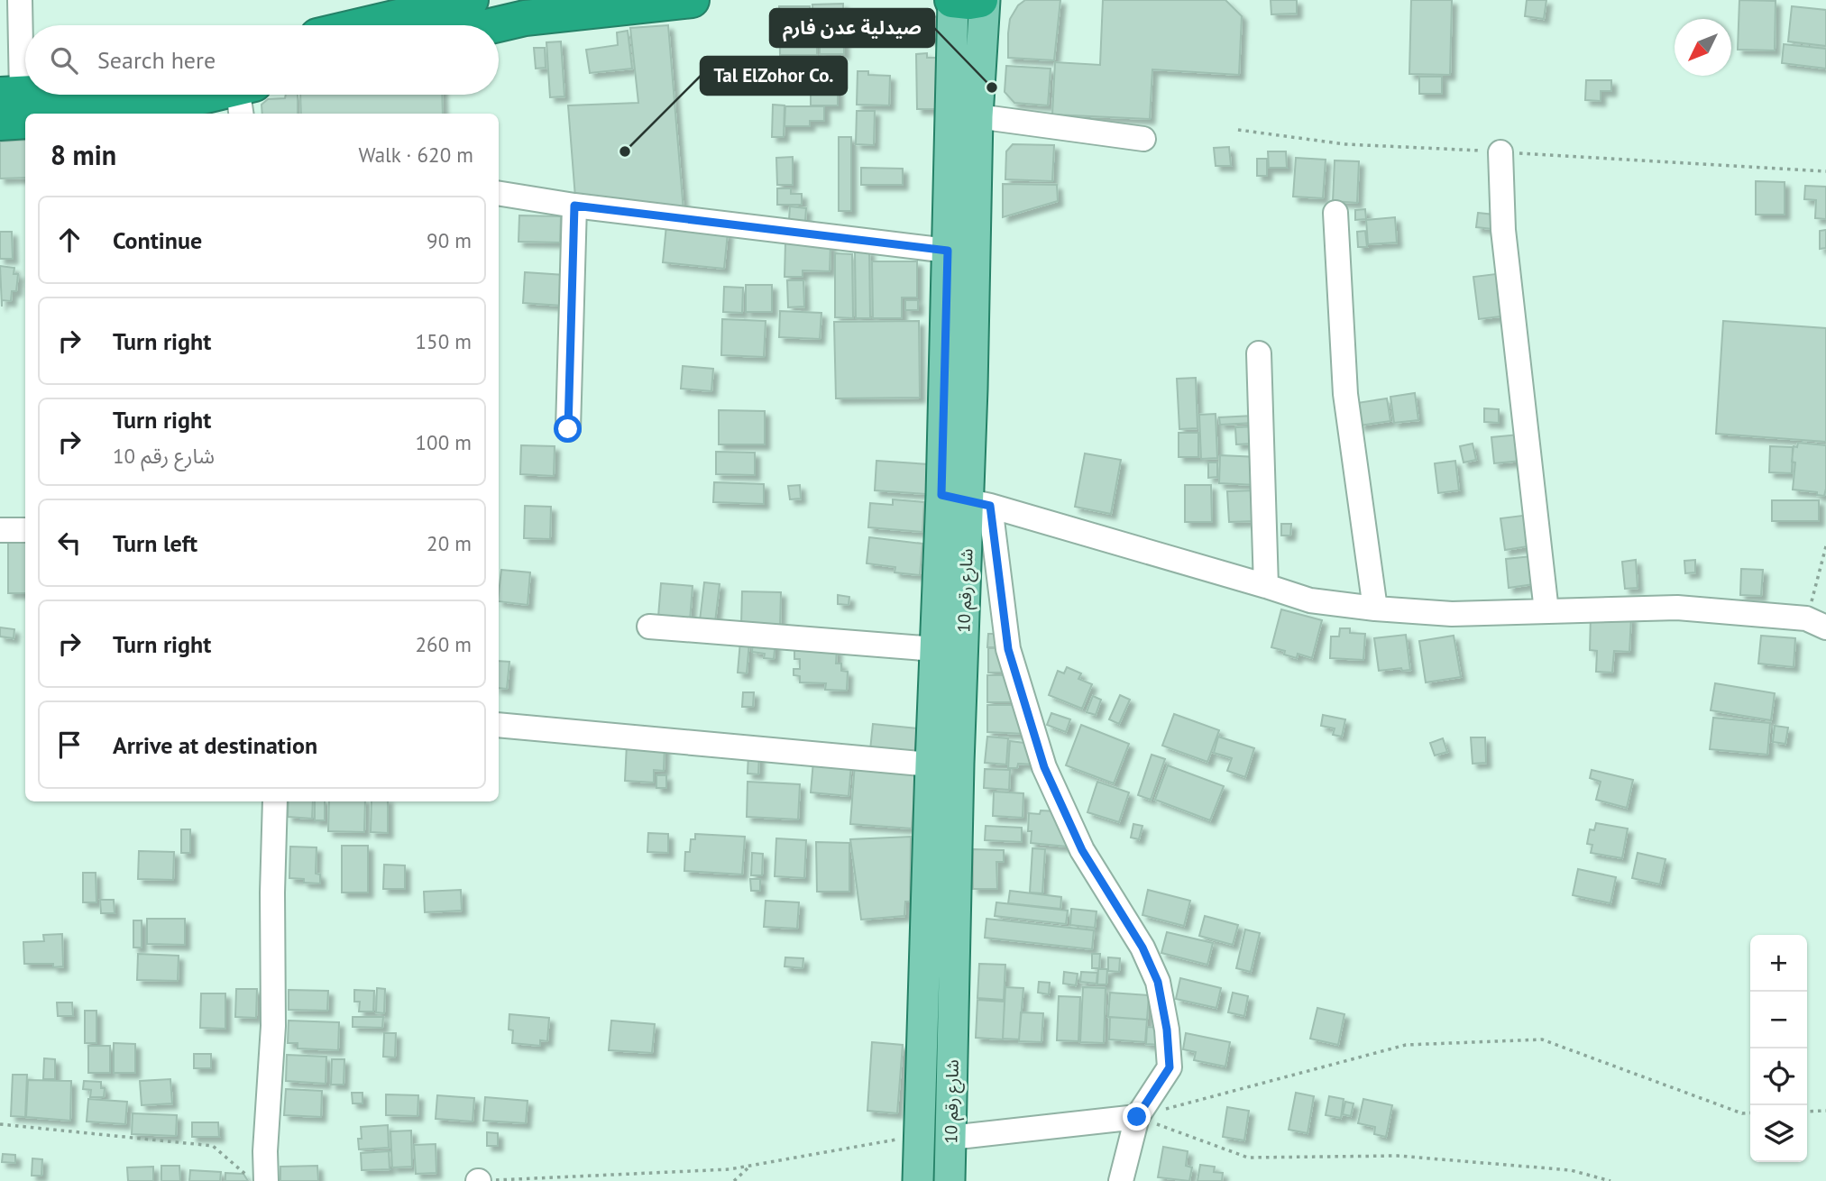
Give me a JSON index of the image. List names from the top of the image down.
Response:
{
  "streets": {
    "main road": ["شارع رقم 10"]
  },
  "places": ["صيدلية عدن فارم", "Tal ElZohor Co."],
  "north": "bottom left",
  "page": {
    "search": "Search here",
    "heading": ["8 min", "Walk · 620 m"],
    "list": [
      ["Continue", "90 m"],
      ["Turn right", "150 m"],
      ["Turn right", "شارع رقم 10", "100 m"],
      ["Turn left", "20 m"],
      ["Turn right", "260 m"],
      "Arrive at destination"
    ],
    "map_buttons": ["+", "−"]
  }
}
